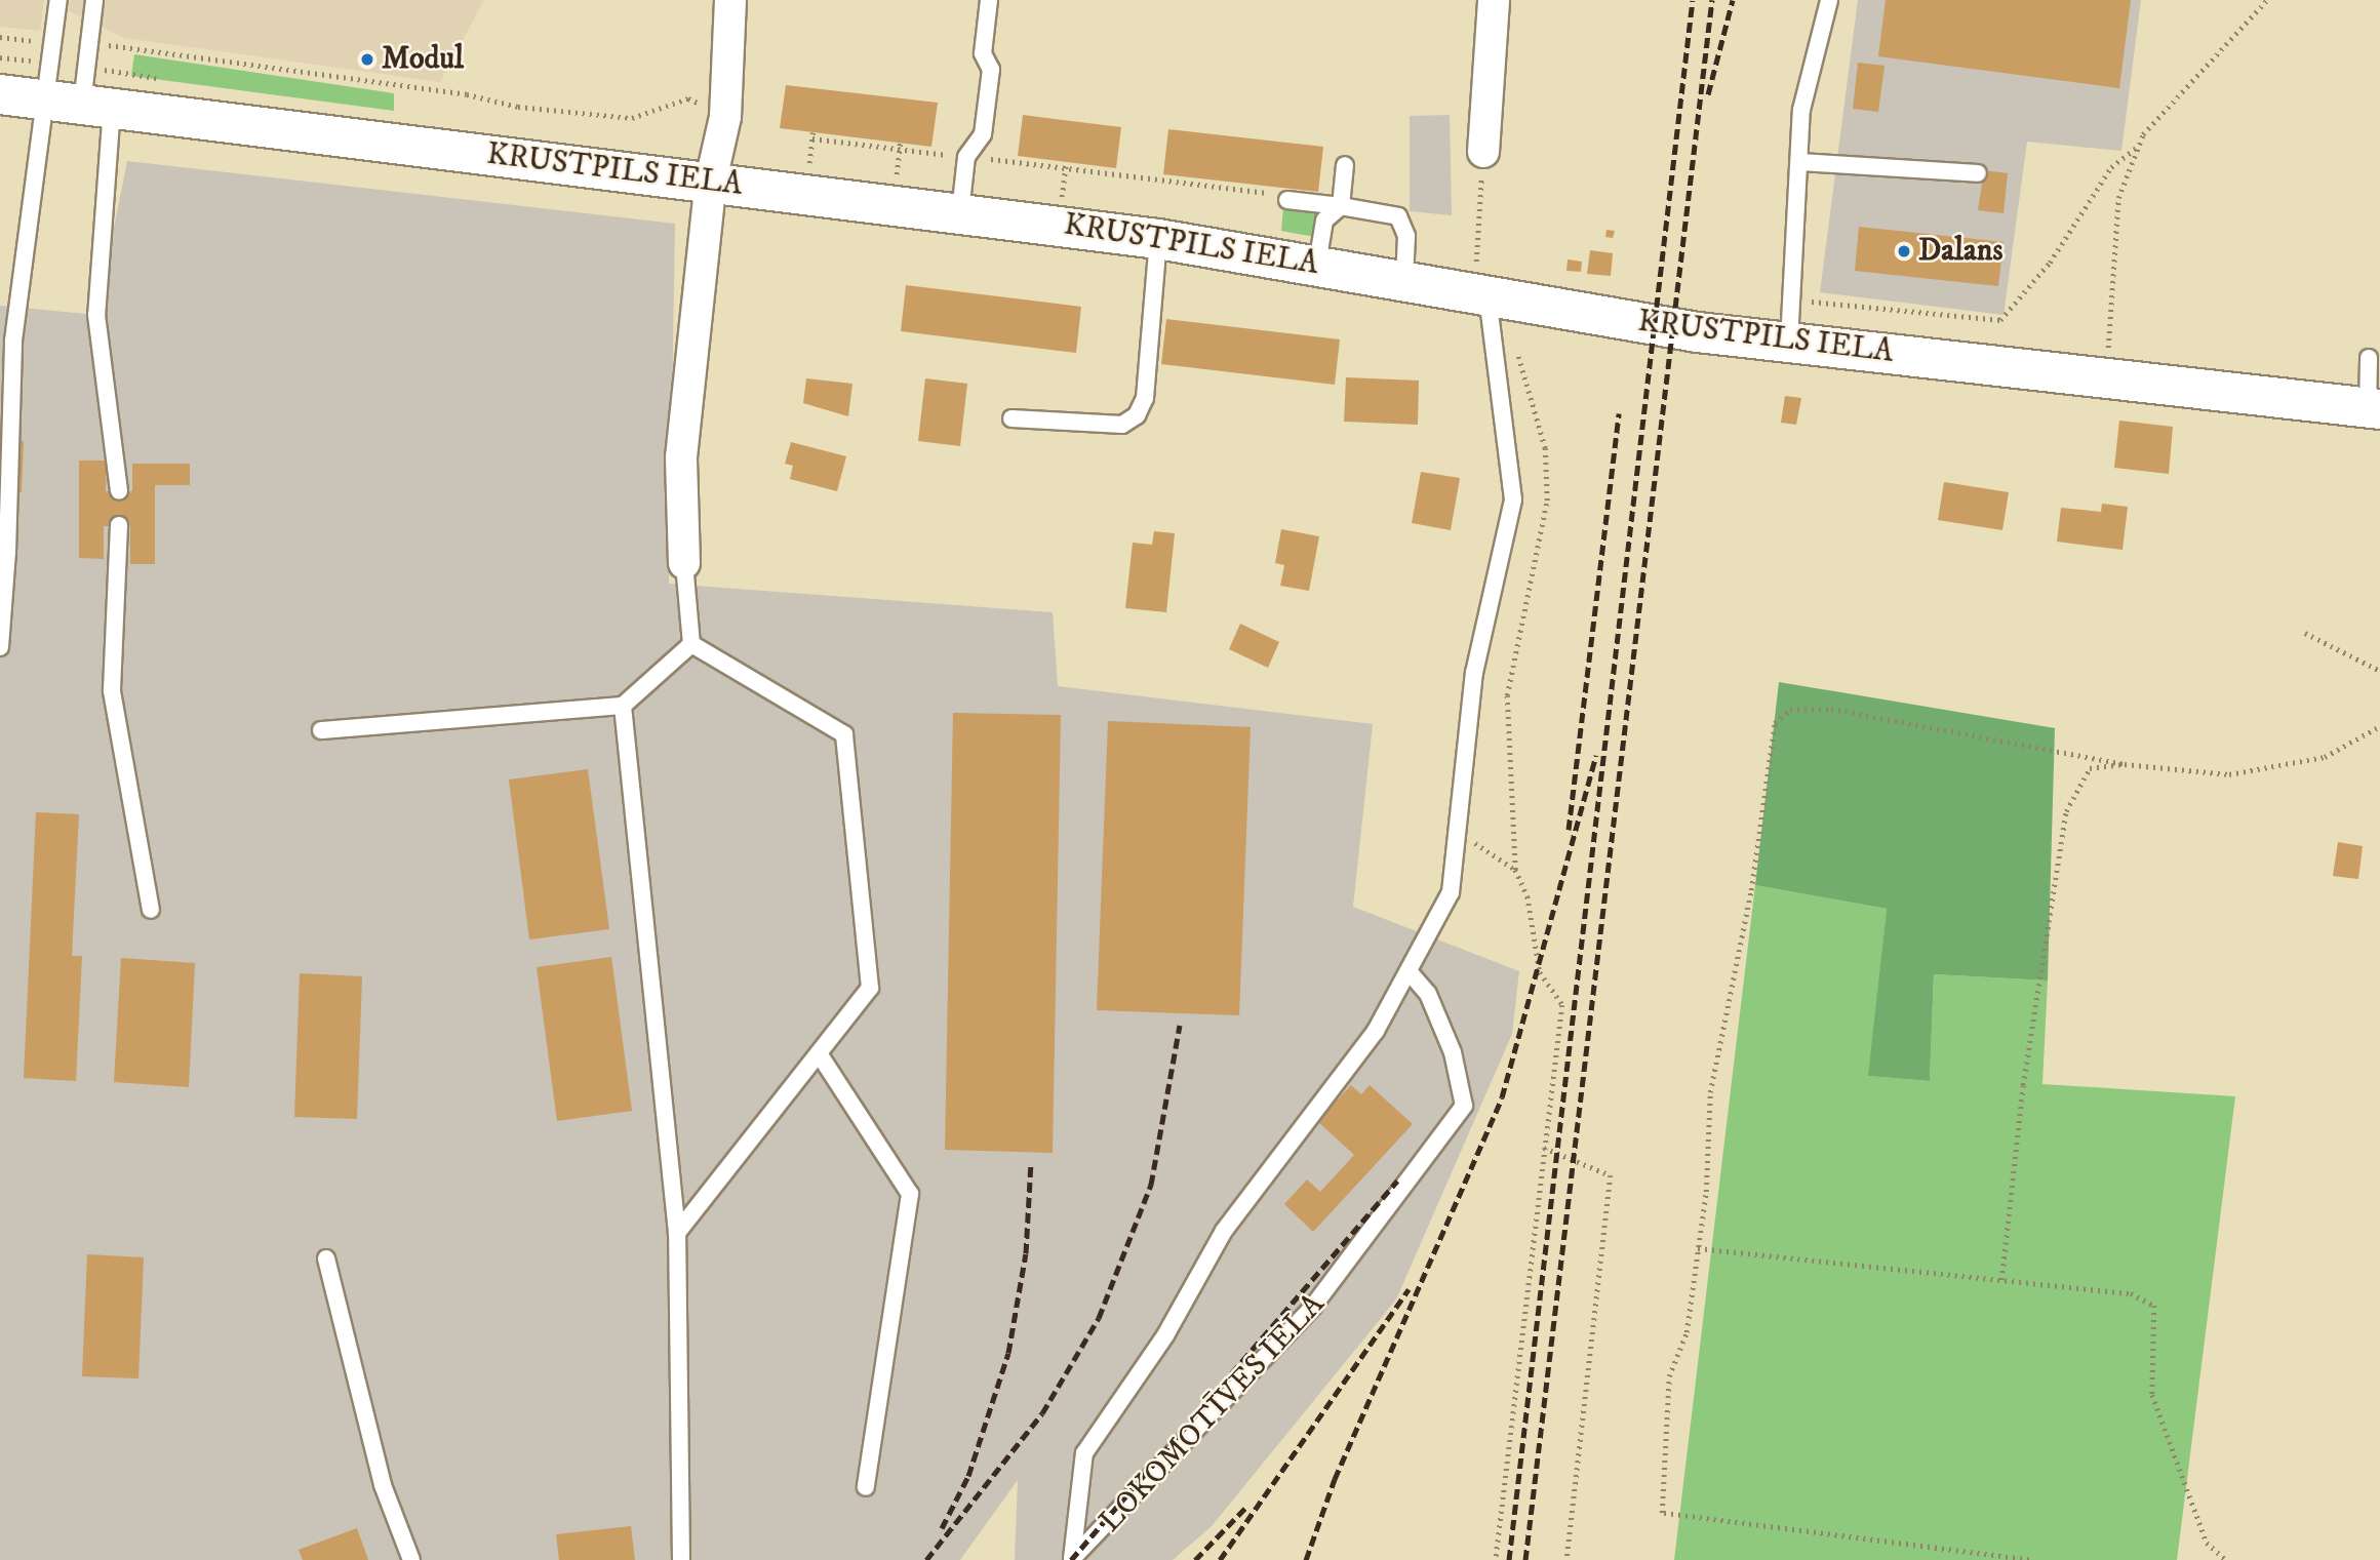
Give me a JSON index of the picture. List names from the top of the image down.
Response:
{
  "streets": {
    "street": ["KRUSTPILS IELA"],
    "lane": ["LOKOMOTĪVES IELA"]
  },
  "crossings": [
    ["KRUSTPILS IELA", "LOKOMOTĪVES IELA"]
  ],
  "places": ["Modul", "Dalans"]
}
